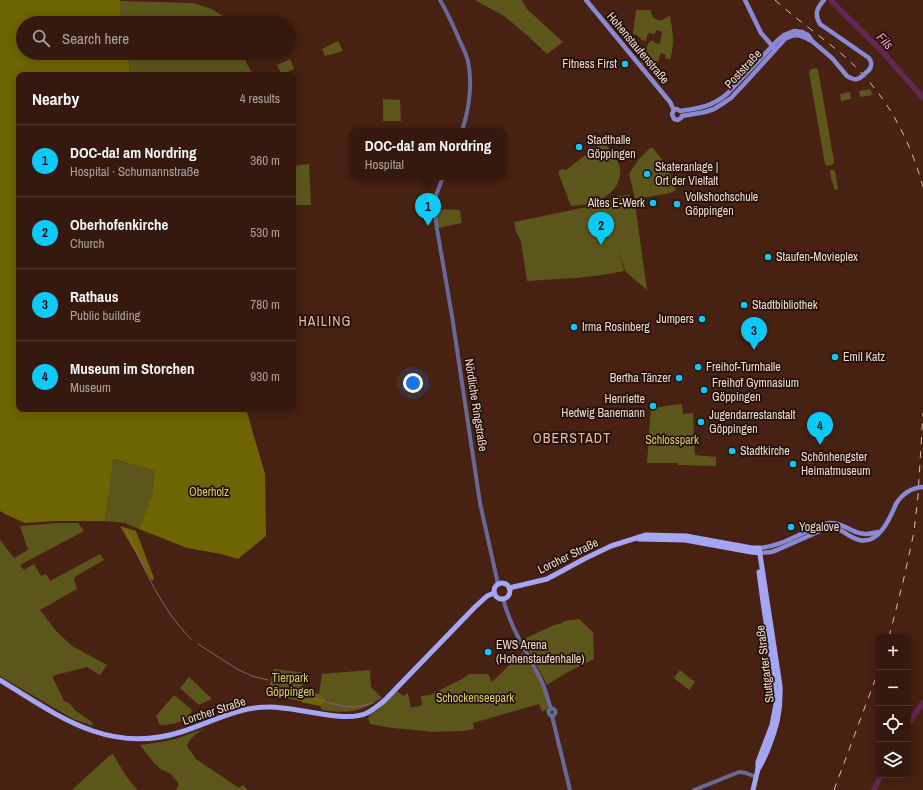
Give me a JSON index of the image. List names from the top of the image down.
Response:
{
  "streets": {
    "main road": [
      "Hohenstaufenstraße",
      "Poststraße",
      "Lorcher Straße",
      "Stuttgarter Straße"
    ],
    "street": ["Nördliche Ringstraße"]
  },
  "crossings": [
    ["Hohenstaufenstraße", "Poststraße"],
    ["Nördliche Ringstraße", "Lorcher Straße"],
    ["Lorcher Straße", "Stuttgarter Straße"]
  ],
  "districts": ["HAILING", "OBERSTADT"],
  "water": ["Fils"],
  "parks": [
    "Schlosspark",
    "Oberholz",
    "Tierpark Göppingen",
    "Schockenseepark"
  ],
  "places": [
    "Fitness First",
    "Stadthalle Göppingen",
    "Skateranlage | Ort der Vielfalt",
    "Altes E-Werk",
    "Volkshochschule Göppingen",
    "Staufen-Movieplex",
    "Stadtbibliothek",
    "Jumpers",
    "Irma Rosinberg",
    "Emil Katz",
    "Freihof-Turnhalle",
    "Bertha Tänzer",
    "Freihof Gymnasium Göppingen",
    "Henriette Hedwig Banemann",
    "Jugendarrestanstalt Göppingen",
    "Stadtkirche",
    "Schönhengster Heimatmuseum",
    "Yogalove",
    "EWS Arena (Hohenstaufenhalle)"
  ],
  "page": {
    "search": "Search here",
    "heading": ["Nearby", "4 results"],
    "list": [
      {
        "mark": "1",
        "name": "DOC-da! am Nordring",
        "note": "Hospital · Schumannstraße",
        "value": "360 m"
      },
      {
        "mark": "2",
        "name": "Oberhofenkirche",
        "note": "Church",
        "value": "530 m"
      },
      {
        "mark": "3",
        "name": "Rathaus",
        "note": "Public building",
        "value": "780 m"
      },
      {
        "mark": "4",
        "name": "Museum im Storchen",
        "note": "Museum",
        "value": "930 m"
      }
    ],
    "popup": ["DOC-da! am Nordring", "Hospital"],
    "pins": [
      "1",
      "2",
      "3",
      "4"
    ],
    "map_buttons": ["+", "−"]
  }
}
